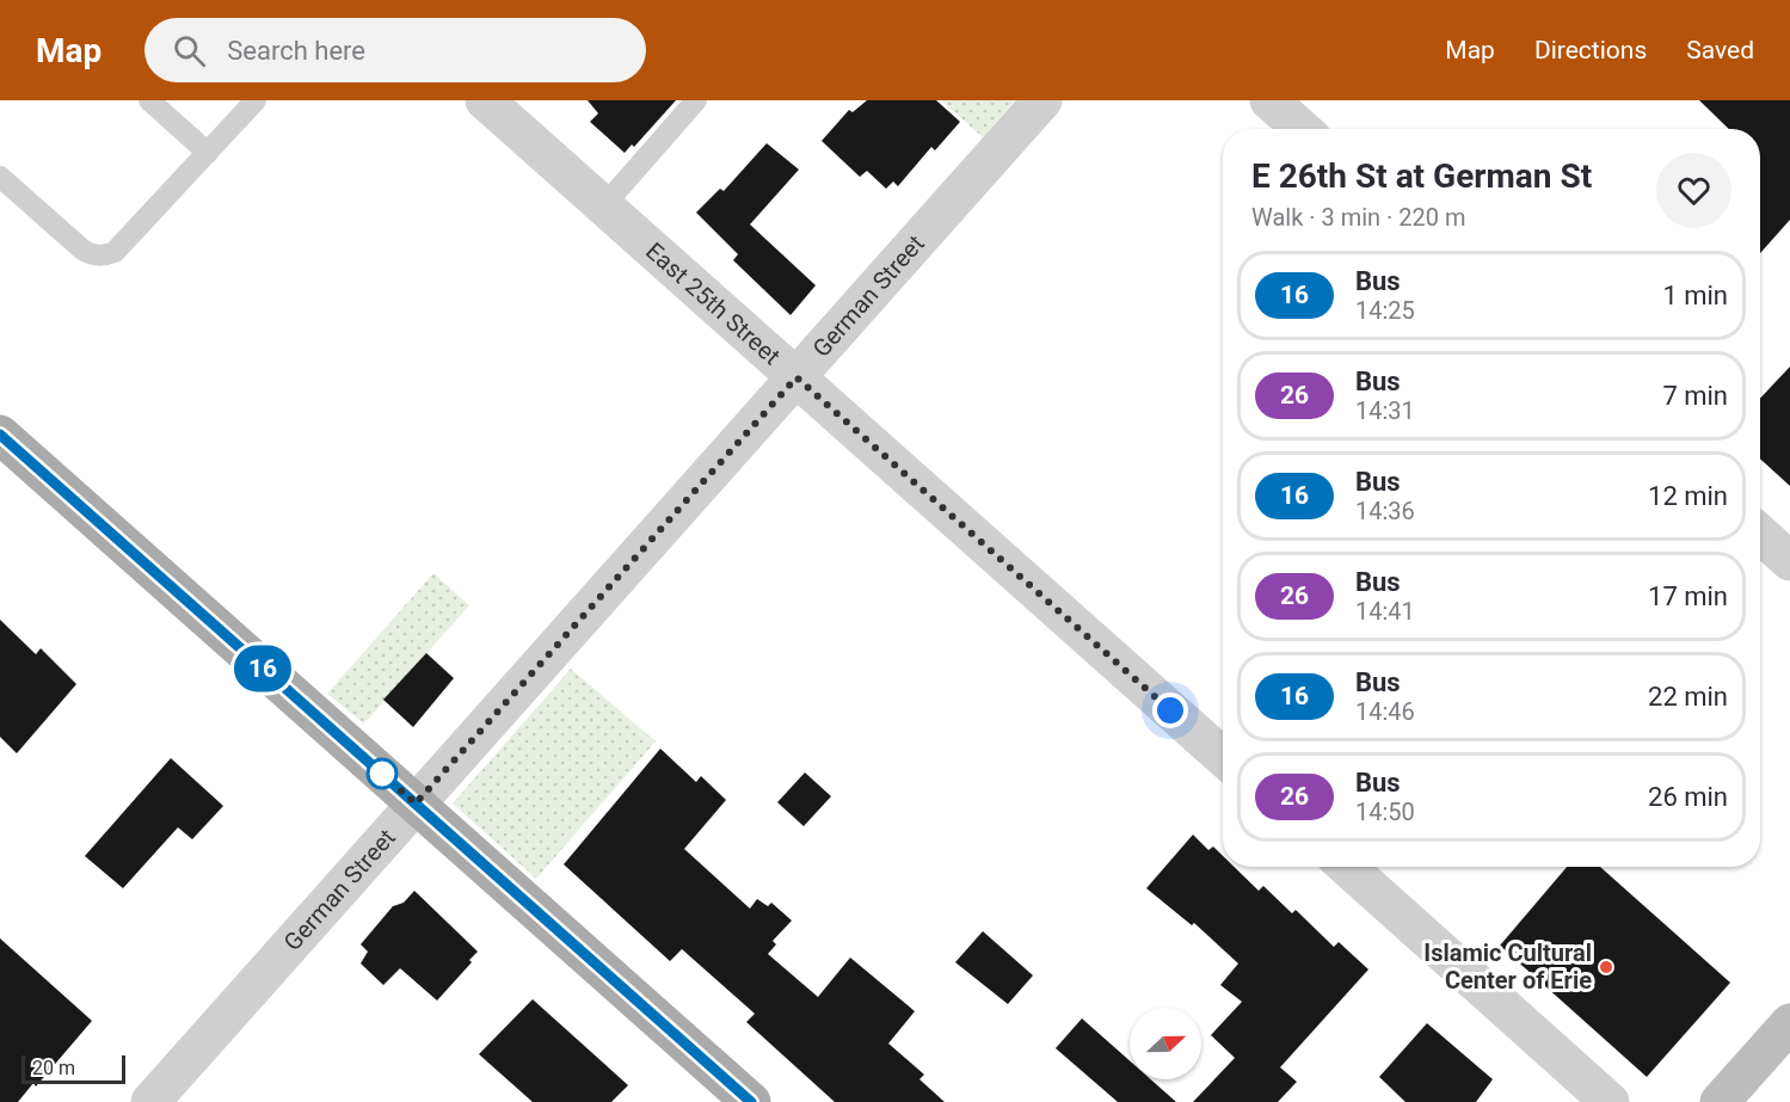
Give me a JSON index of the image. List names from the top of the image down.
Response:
{
  "streets": {
    "street": ["German Street", "East 25th Street"]
  },
  "crossings": [
    ["German Street", "East 25th Street"]
  ],
  "places": ["Islamic Cultural Center of Erie"],
  "lines": ["bus line 16"],
  "scale_bar": "20 m",
  "north": "right",
  "page": {
    "header": "Map",
    "search": "Search here",
    "nav": ["Map", "Directions", "Saved"],
    "on_map": "16",
    "heading": ["E 26th St at German St", "Walk · 3 min · 220 m"],
    "list": [
      {
        "mark": "16",
        "name": "Bus",
        "note": "14:25",
        "value": "1 min"
      },
      {
        "mark": "26",
        "name": "Bus",
        "note": "14:31",
        "value": "7 min"
      },
      {
        "mark": "16",
        "name": "Bus",
        "note": "14:36",
        "value": "12 min"
      },
      {
        "mark": "26",
        "name": "Bus",
        "note": "14:41",
        "value": "17 min"
      },
      {
        "mark": "16",
        "name": "Bus",
        "note": "14:46",
        "value": "22 min"
      },
      {
        "mark": "26",
        "name": "Bus",
        "note": "14:50",
        "value": "26 min"
      }
    ],
    "scale": "20 m"
  }
}
